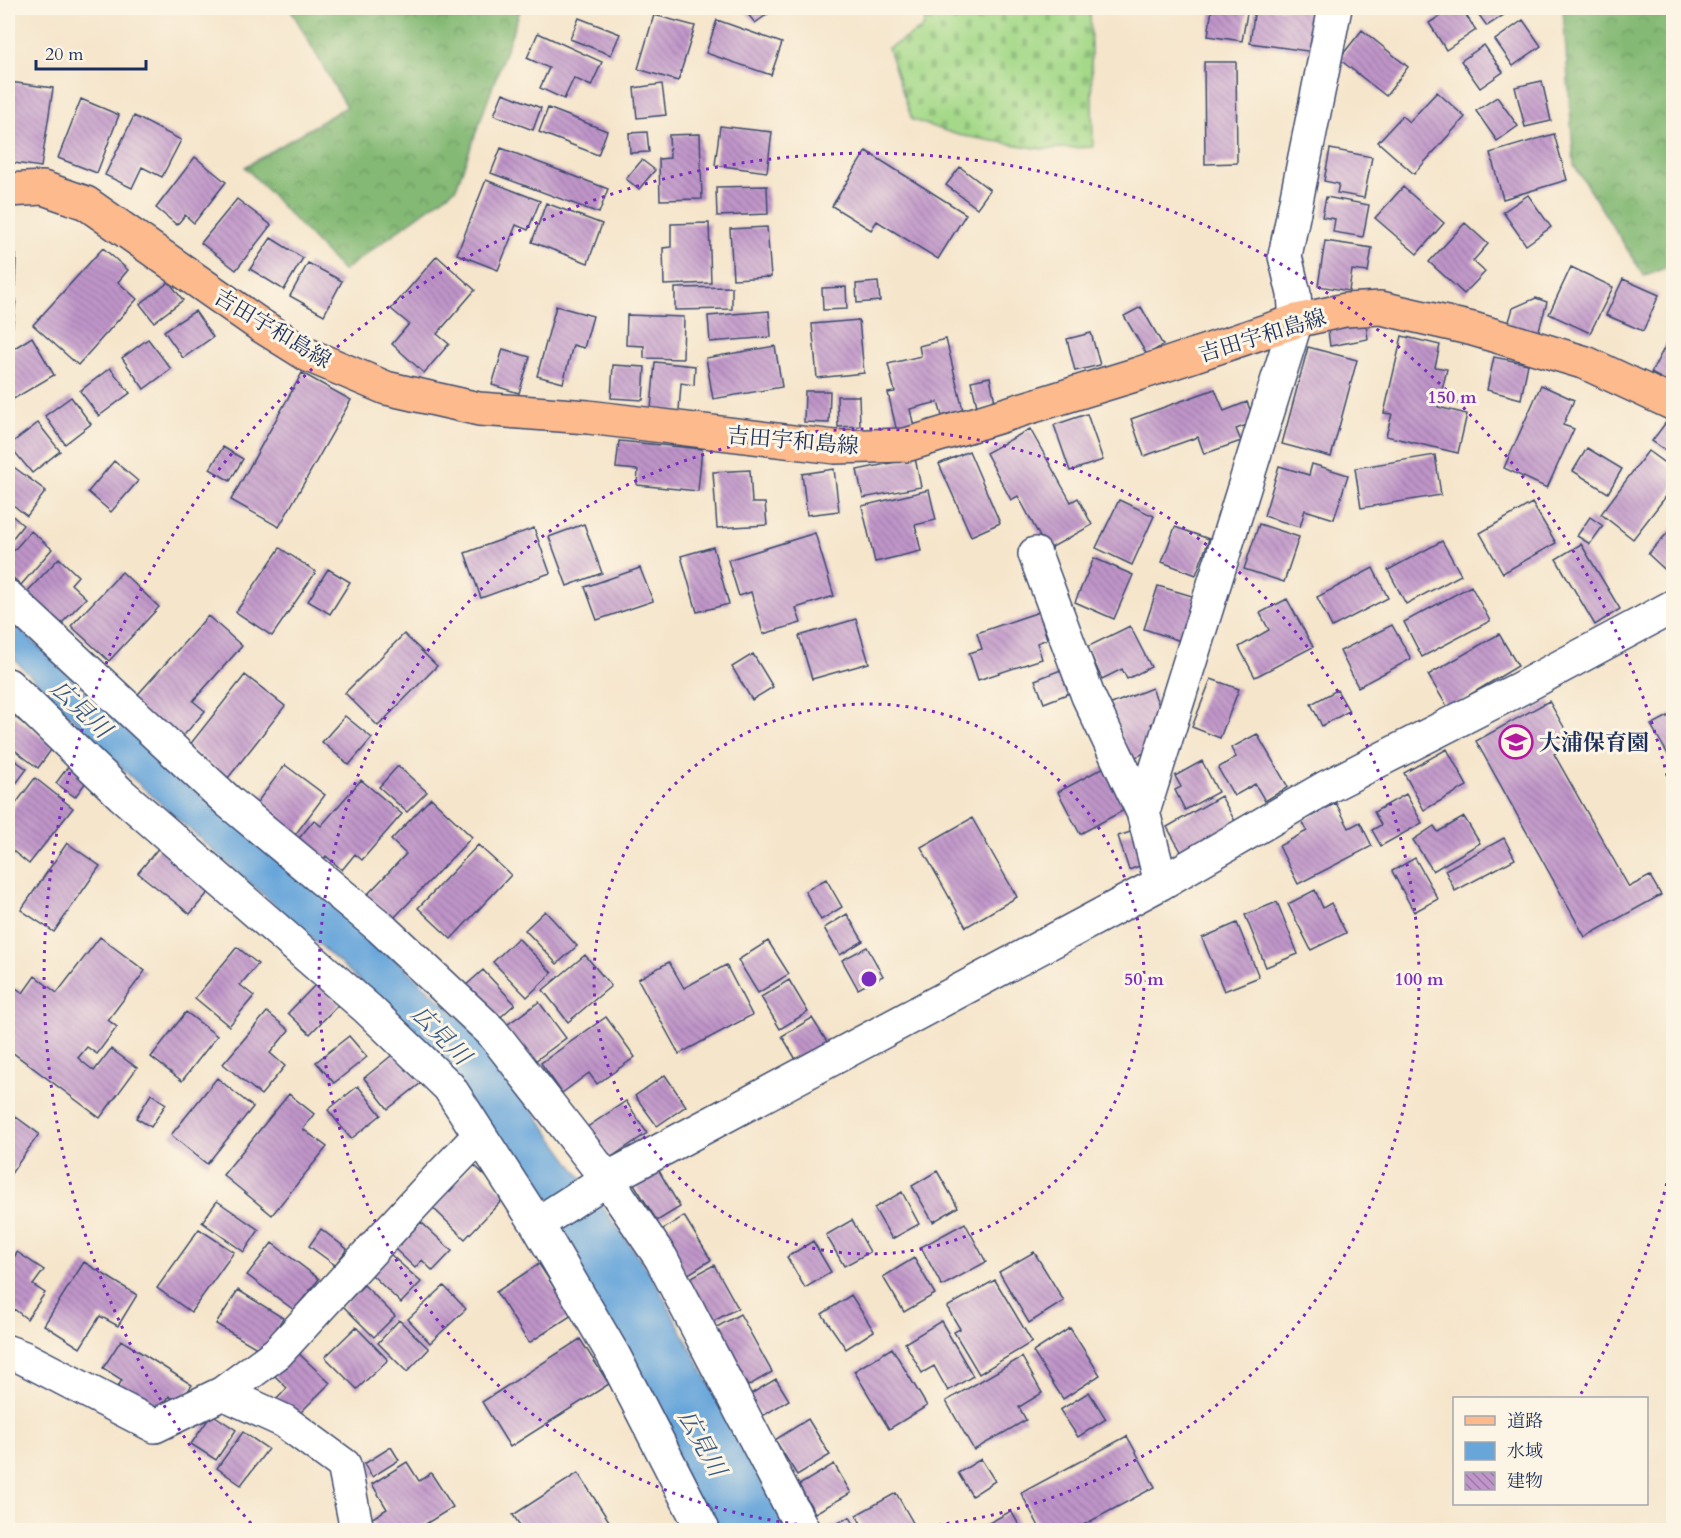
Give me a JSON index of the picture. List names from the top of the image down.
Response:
{
  "streets": {
    "main road": ["吉田宇和島線"]
  },
  "water": ["広見川"],
  "places": {
    "school or university": ["大浦保育園"]
  },
  "legend": ["道路", "水域", "建物"],
  "scale_bar": "20 m",
  "rings": ["150 m", "50 m", "100 m"]
}
